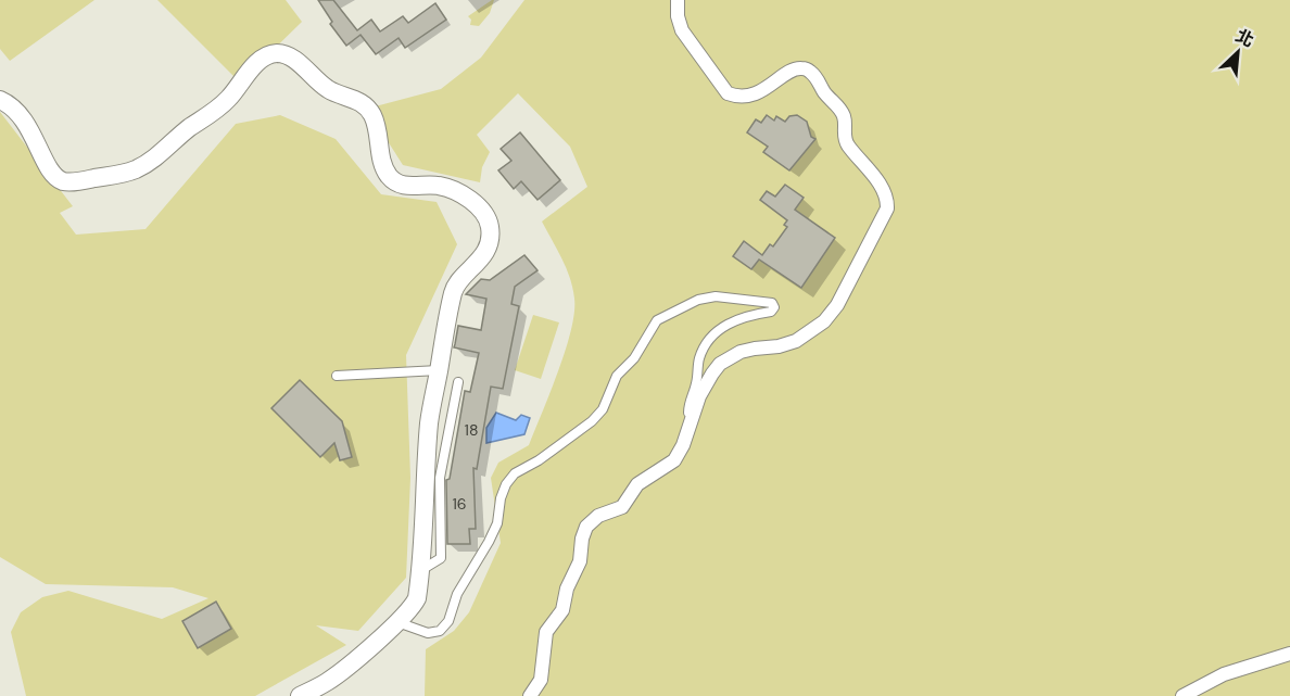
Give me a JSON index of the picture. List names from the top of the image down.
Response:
{
  "house_numbers": ["18", "16"],
  "north": "top right"
}
